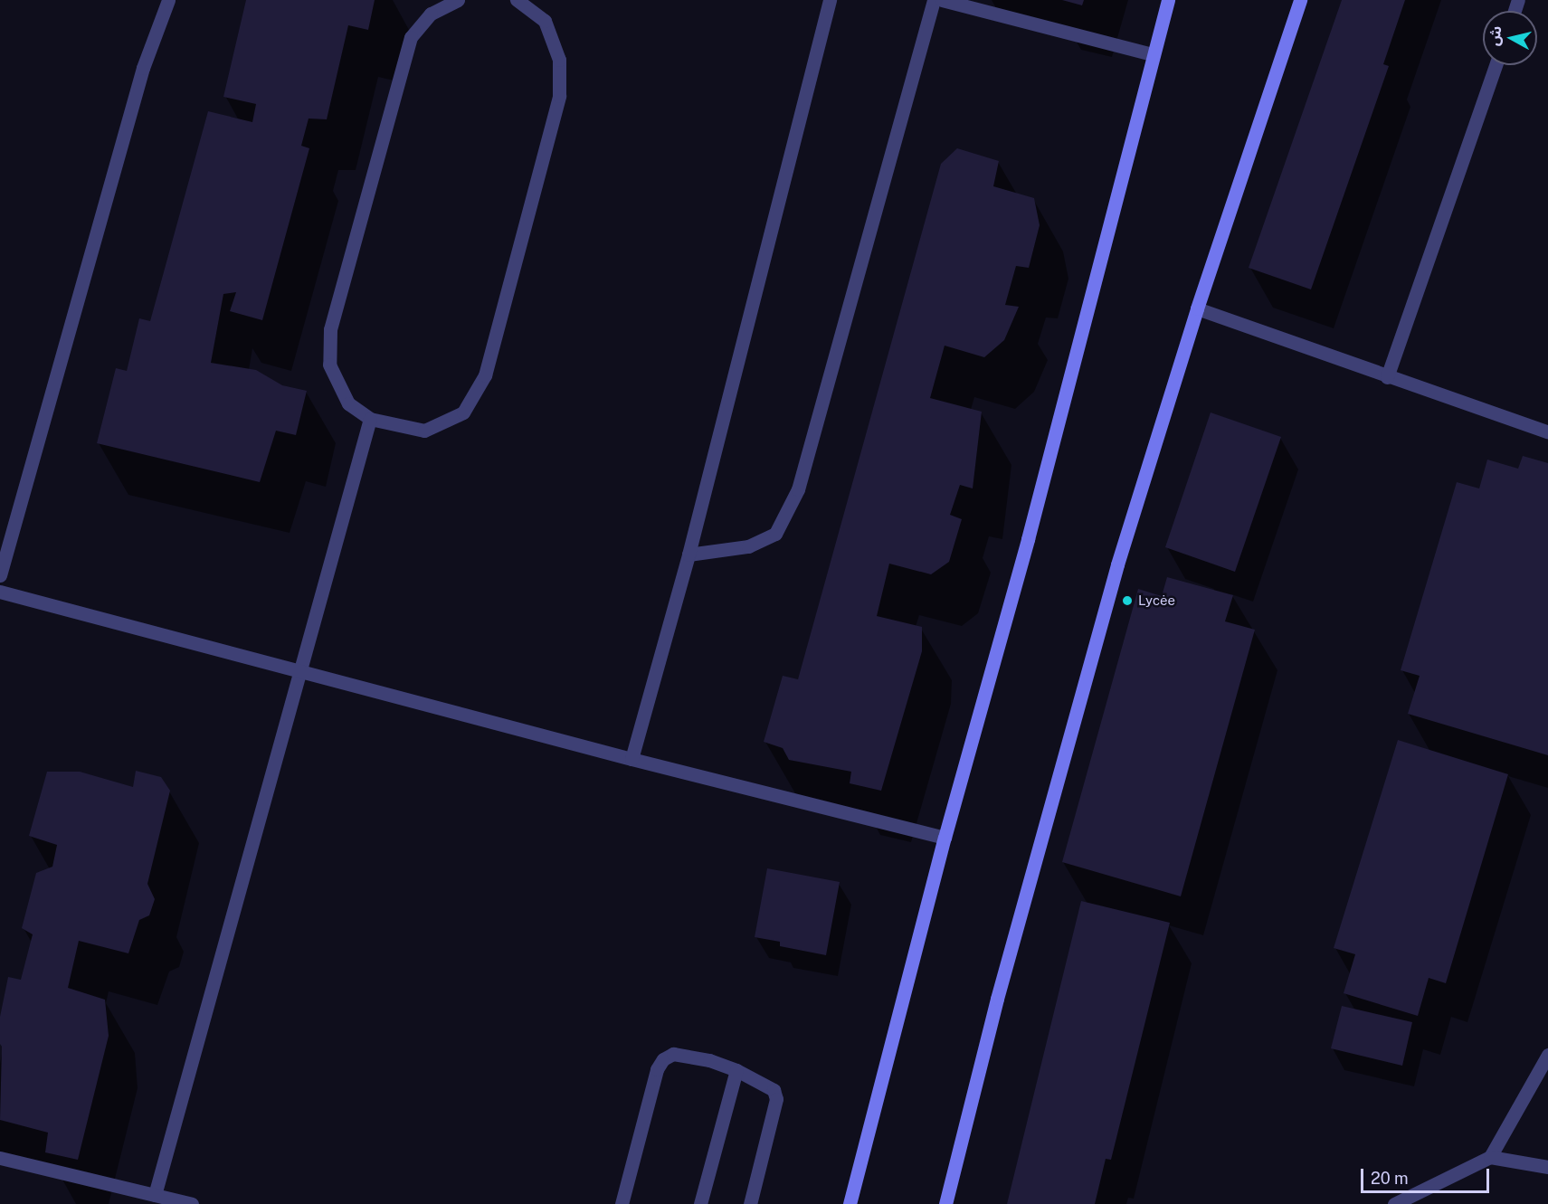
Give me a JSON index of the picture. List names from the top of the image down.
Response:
{
  "places": ["Lycėe"],
  "scale_bar": "20 m",
  "north": "left"
}
